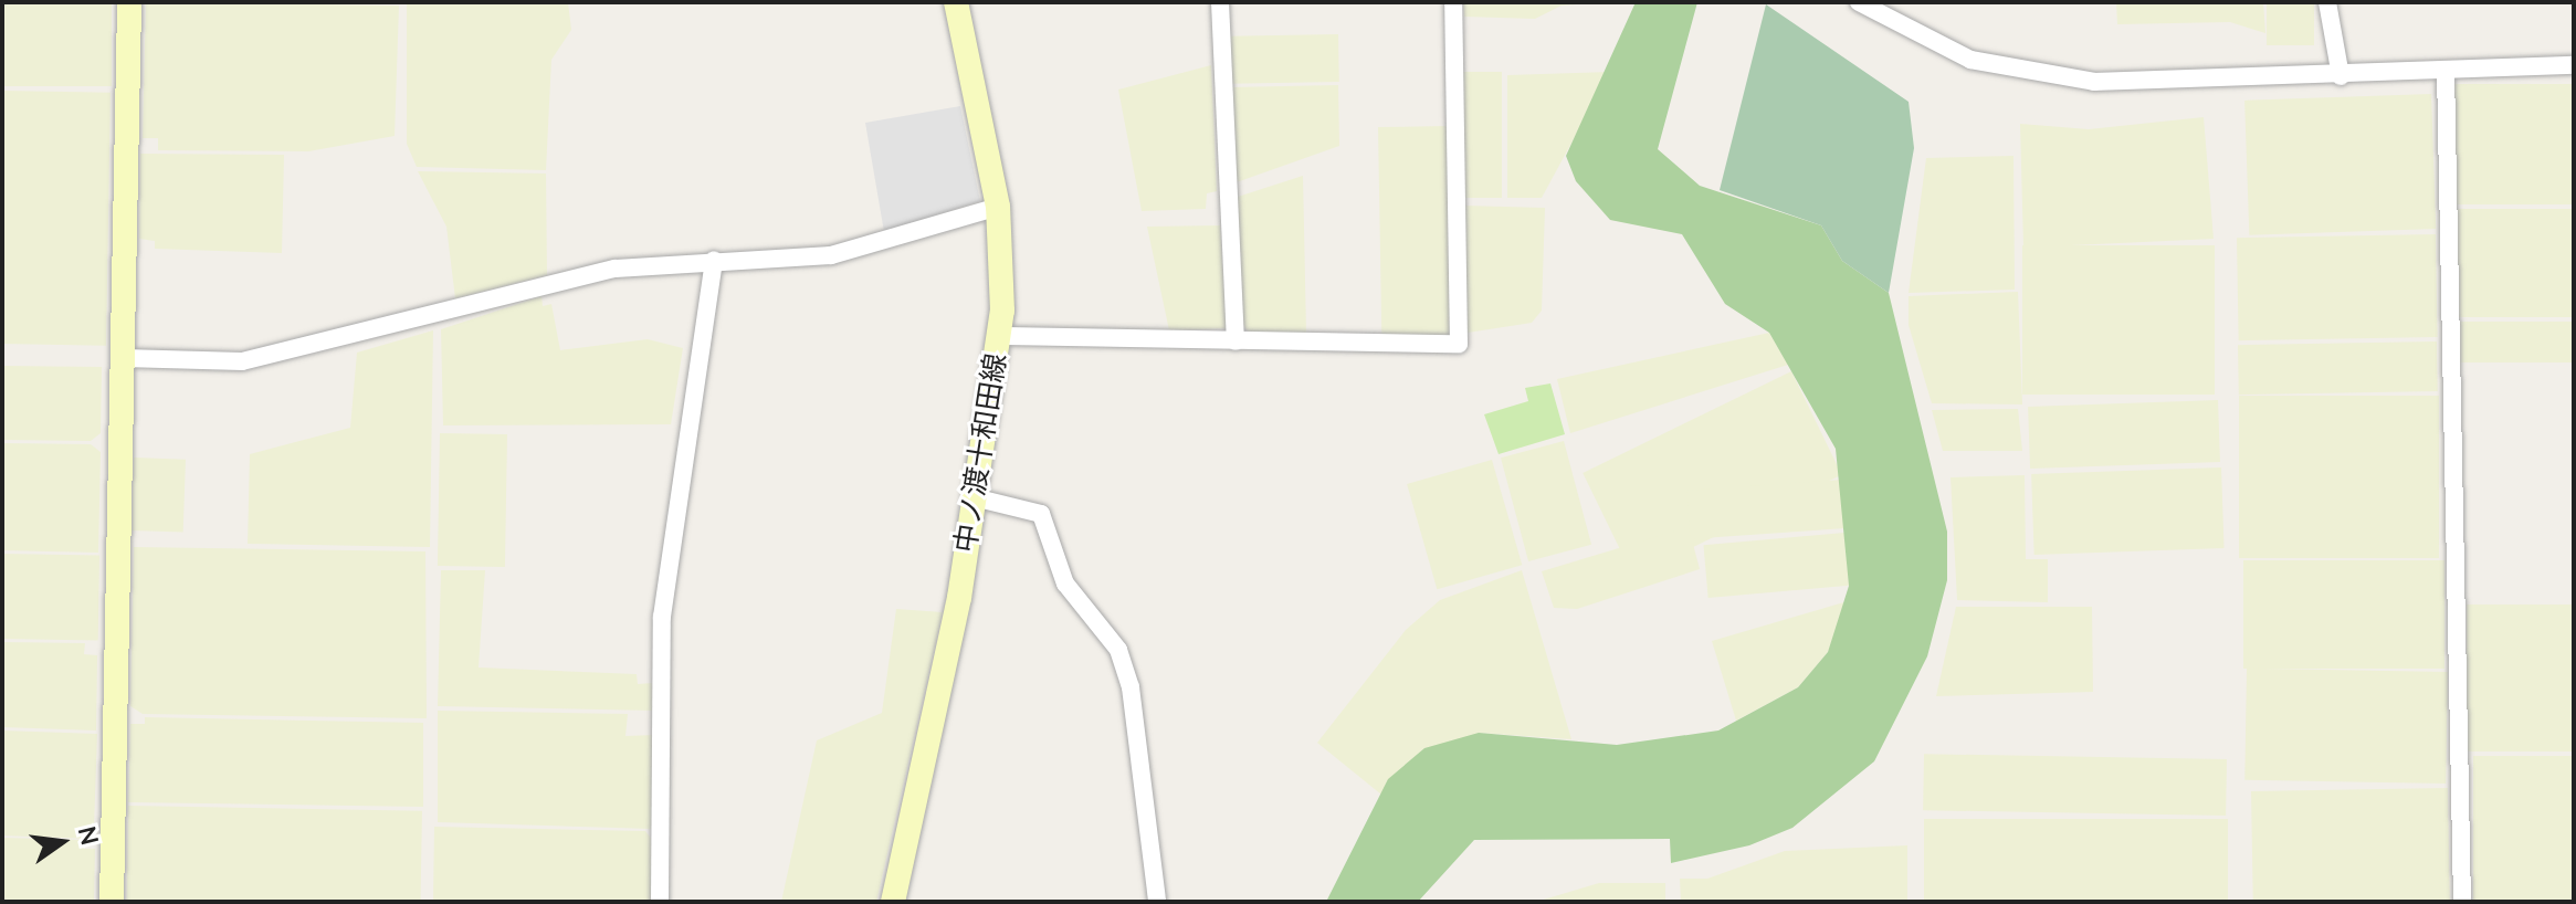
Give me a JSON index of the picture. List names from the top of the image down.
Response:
{
  "streets": {
    "main road": ["中ノ渡十和田線"]
  },
  "north": "right"
}
